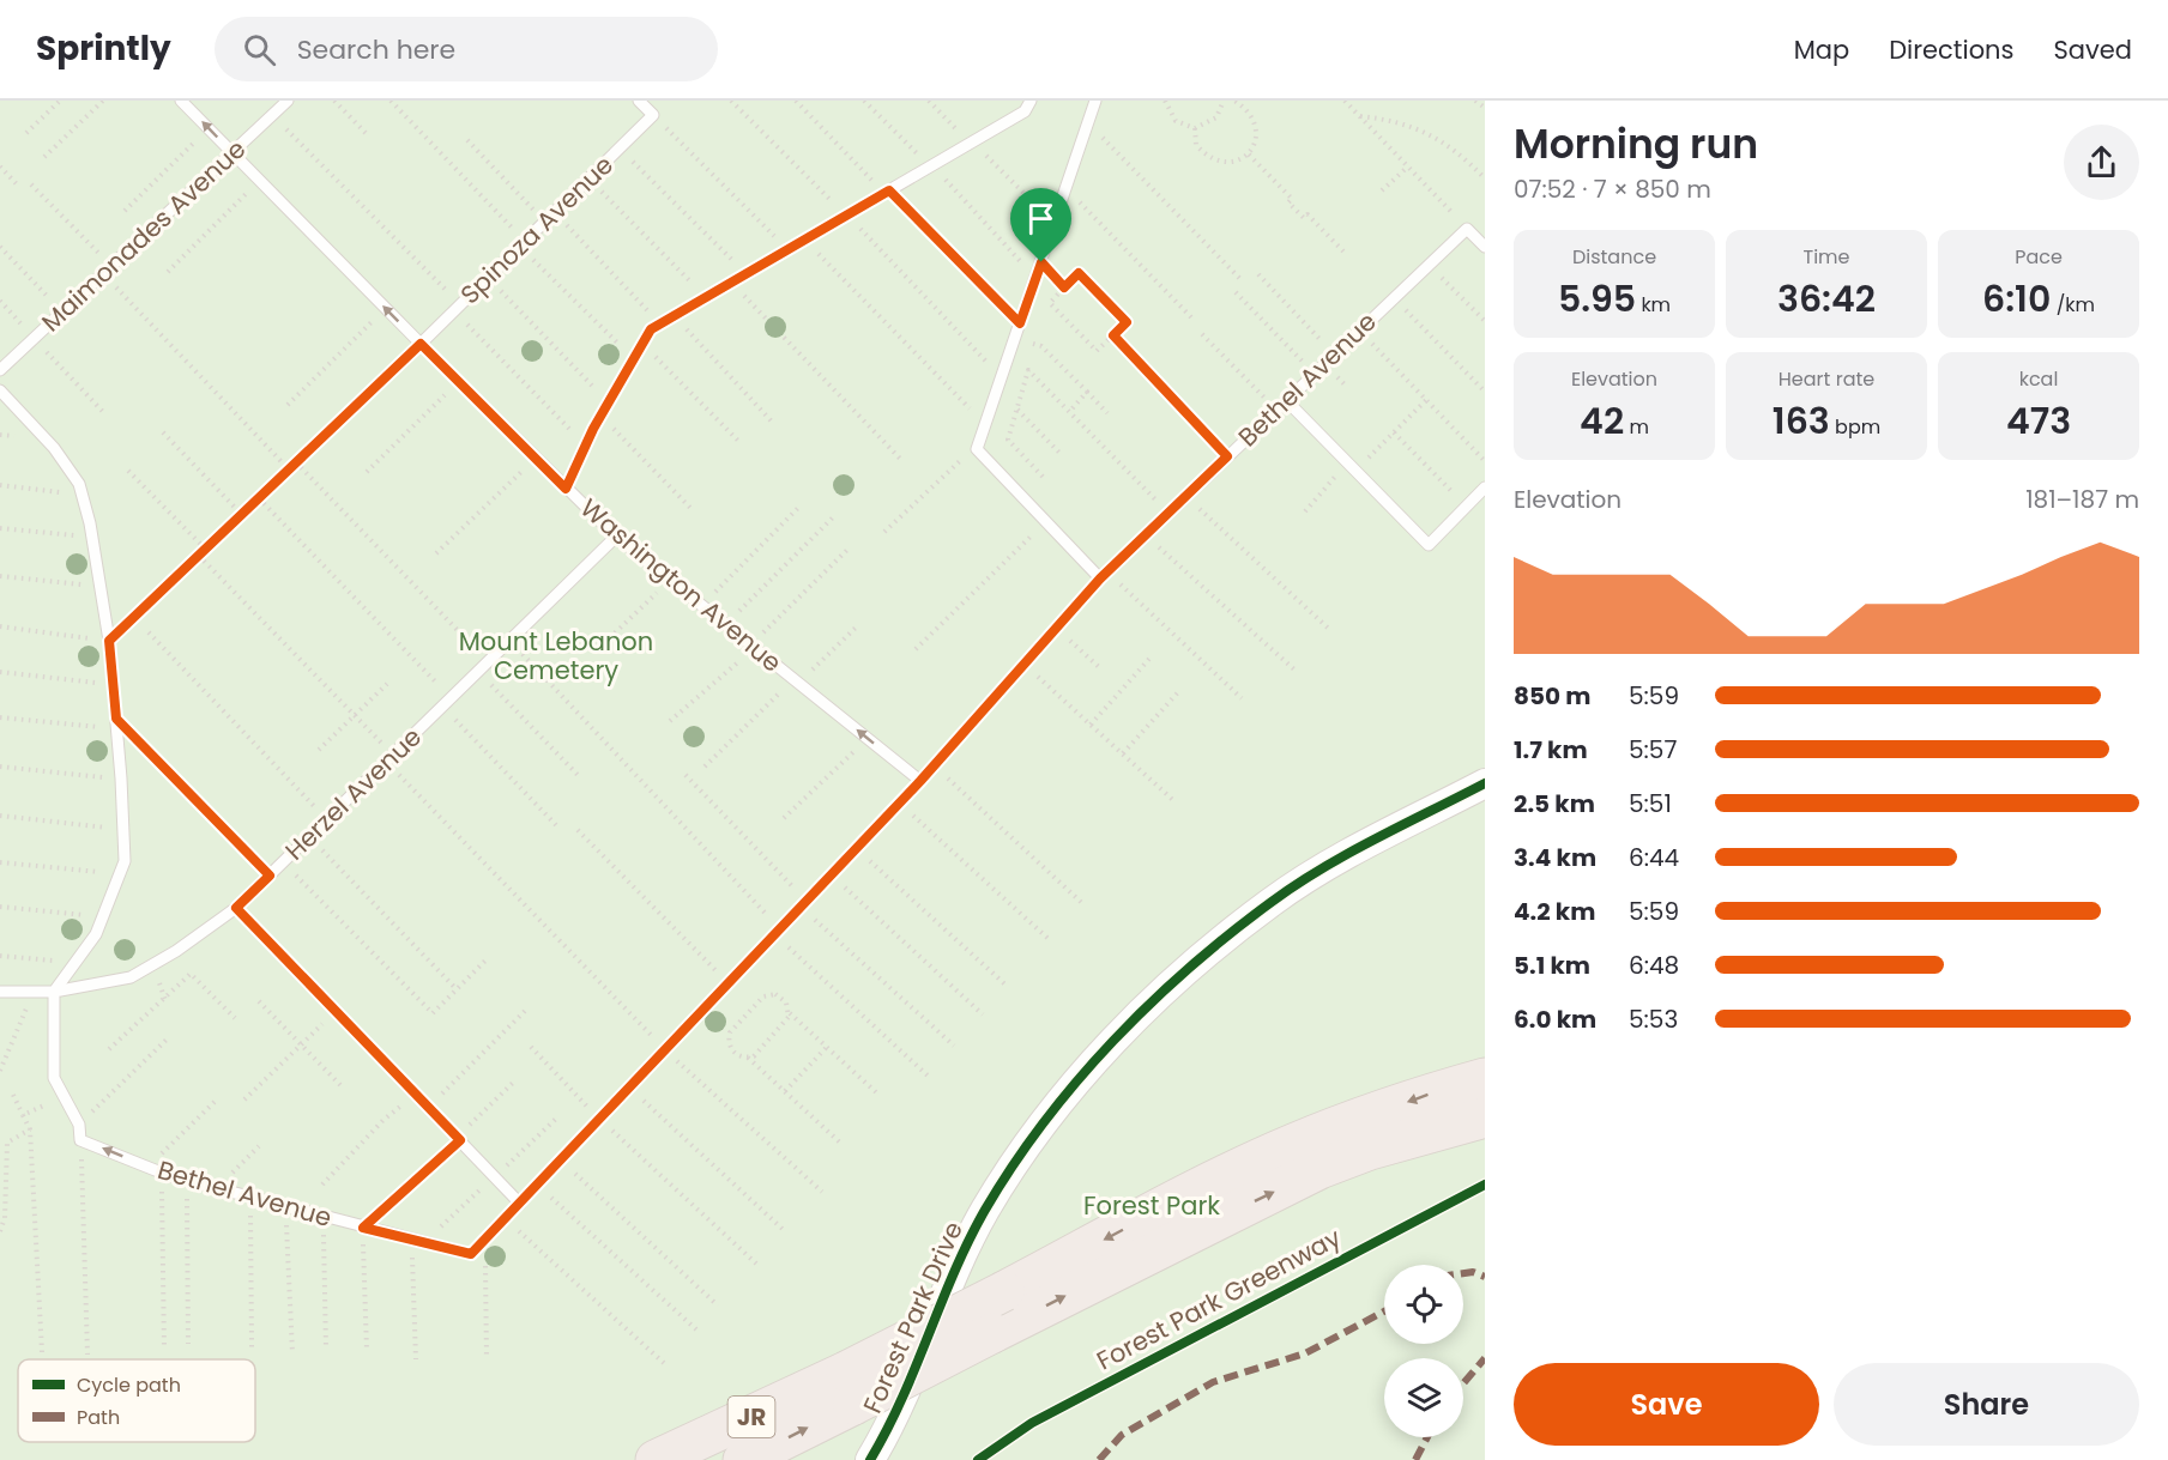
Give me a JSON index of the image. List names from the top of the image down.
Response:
{
  "streets": {
    "highway": ["JR"],
    "street": ["Forest Park Drive"],
    "lane": [
      "Spinoza Avenue",
      "Maimonades Avenue",
      "Bethel Avenue",
      "Washington Avenue",
      "Herzel Avenue"
    ],
    "cycle path": ["Forest Park Greenway"]
  },
  "crossings": [
    ["Spinoza Avenue", "Washington Avenue"],
    ["Maimonades Avenue", "Washington Avenue"],
    ["Bethel Avenue", "Washington Avenue"],
    ["Washington Avenue", "Herzel Avenue"]
  ],
  "parks": ["Mount Lebanon Cemetery", "Forest Park"],
  "legend": ["Cycle path", "Path"],
  "page": {
    "header": "Sprintly",
    "search": "Search here",
    "nav": ["Map", "Directions", "Saved"],
    "heading": ["Morning run", "07:52 · 7 × 850 m"],
    "stats": [
      ["Distance", "5.95 km"],
      ["Time", "36:42"],
      ["Pace", "6:10 /km"],
      ["Elevation", "42 m"],
      ["Heart rate", "163 bpm"],
      ["kcal", "473"]
    ],
    "chart": ["Elevation", "181–187 m"],
    "list": [
      {
        "name": "850 m",
        "note": "5:59"
      },
      {
        "name": "1.7 km",
        "note": "5:57"
      },
      {
        "name": "2.5 km",
        "note": "5:51"
      },
      {
        "name": "3.4 km",
        "note": "6:44"
      },
      {
        "name": "4.2 km",
        "note": "5:59"
      },
      {
        "name": "5.1 km",
        "note": "6:48"
      },
      {
        "name": "6.0 km",
        "note": "5:53"
      }
    ],
    "buttons": ["Save", "Share"]
  }
}
